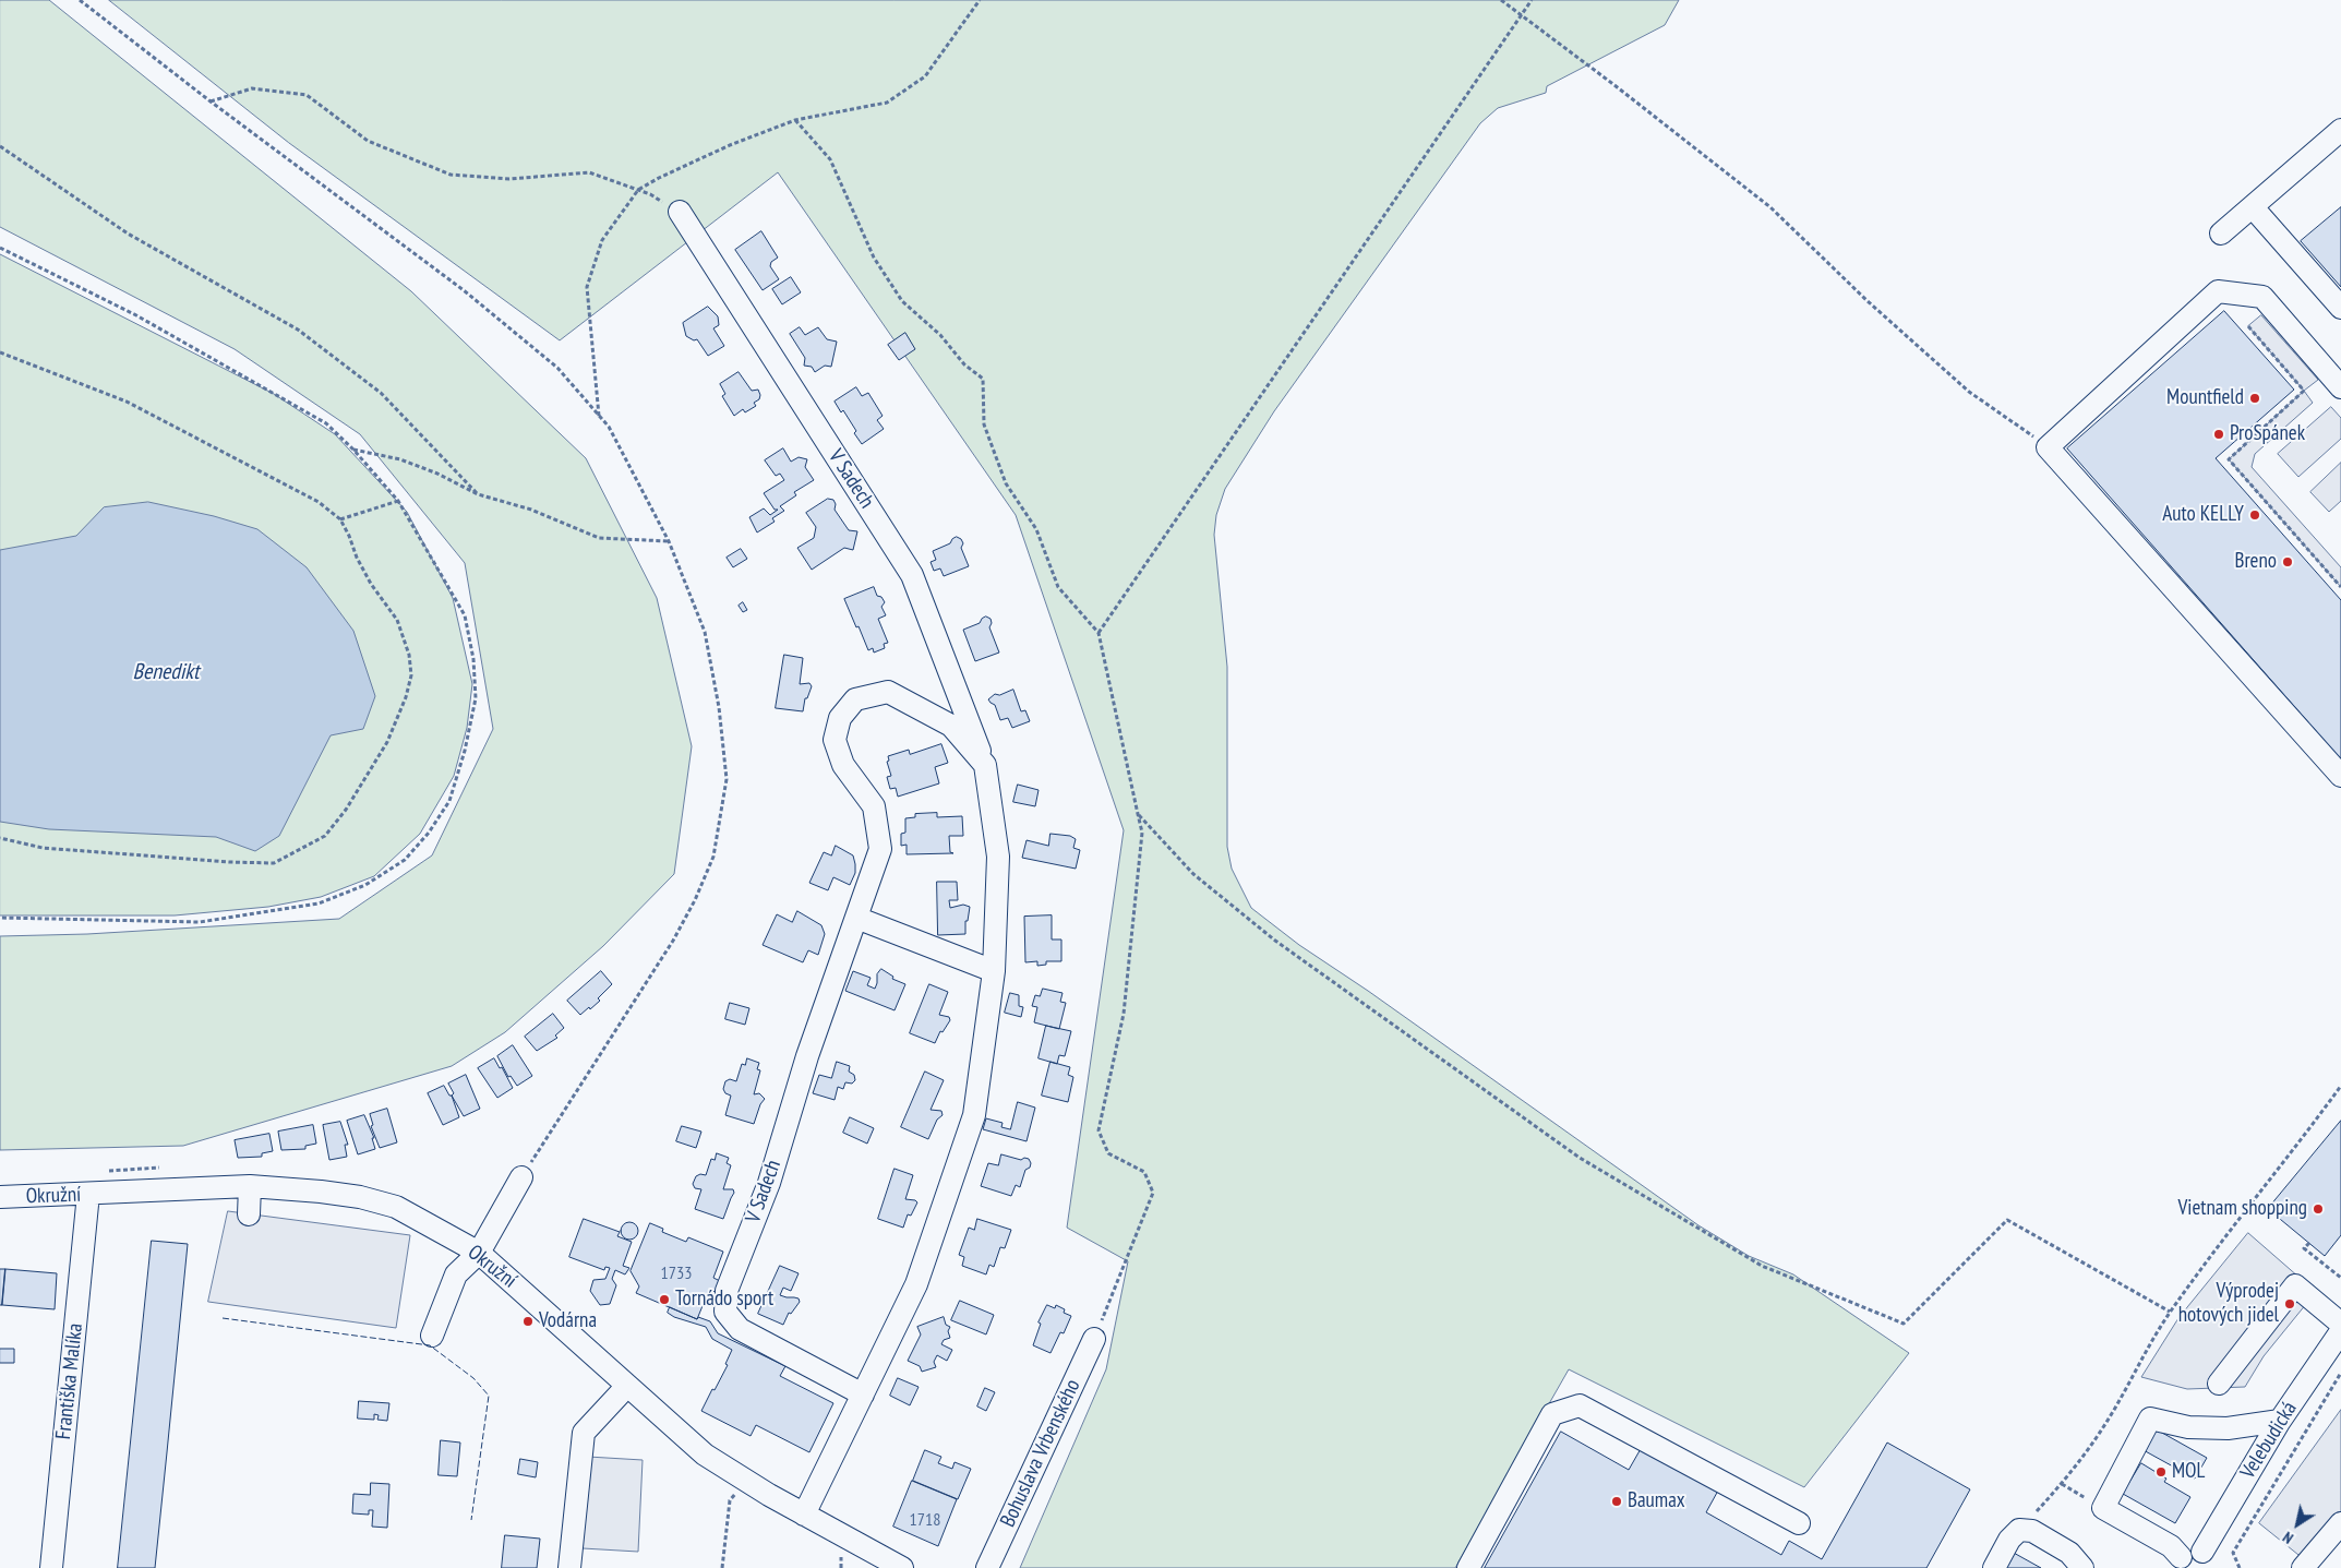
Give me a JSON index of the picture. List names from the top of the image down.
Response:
{
  "streets": {
    "street": [
      "V Sadech",
      "Okružní",
      "Františka Malíka",
      "Velebudická",
      "Bohuslava Vrbenského"
    ]
  },
  "crossings": [
    ["V Sadech", "Okružní"],
    ["Okružní", "Františka Malíka"]
  ],
  "water": ["Benedikt"],
  "places": [
    "Mountfield",
    "ProSpánek",
    "Auto KELLY",
    "Breno",
    "Vietnam shopping",
    "Tornádo sport",
    "Výprodej hotových jidel",
    "Vodárna",
    "MOL",
    "Baumax"
  ],
  "house_numbers": ["1733", "1718"],
  "north": "bottom left"
}
